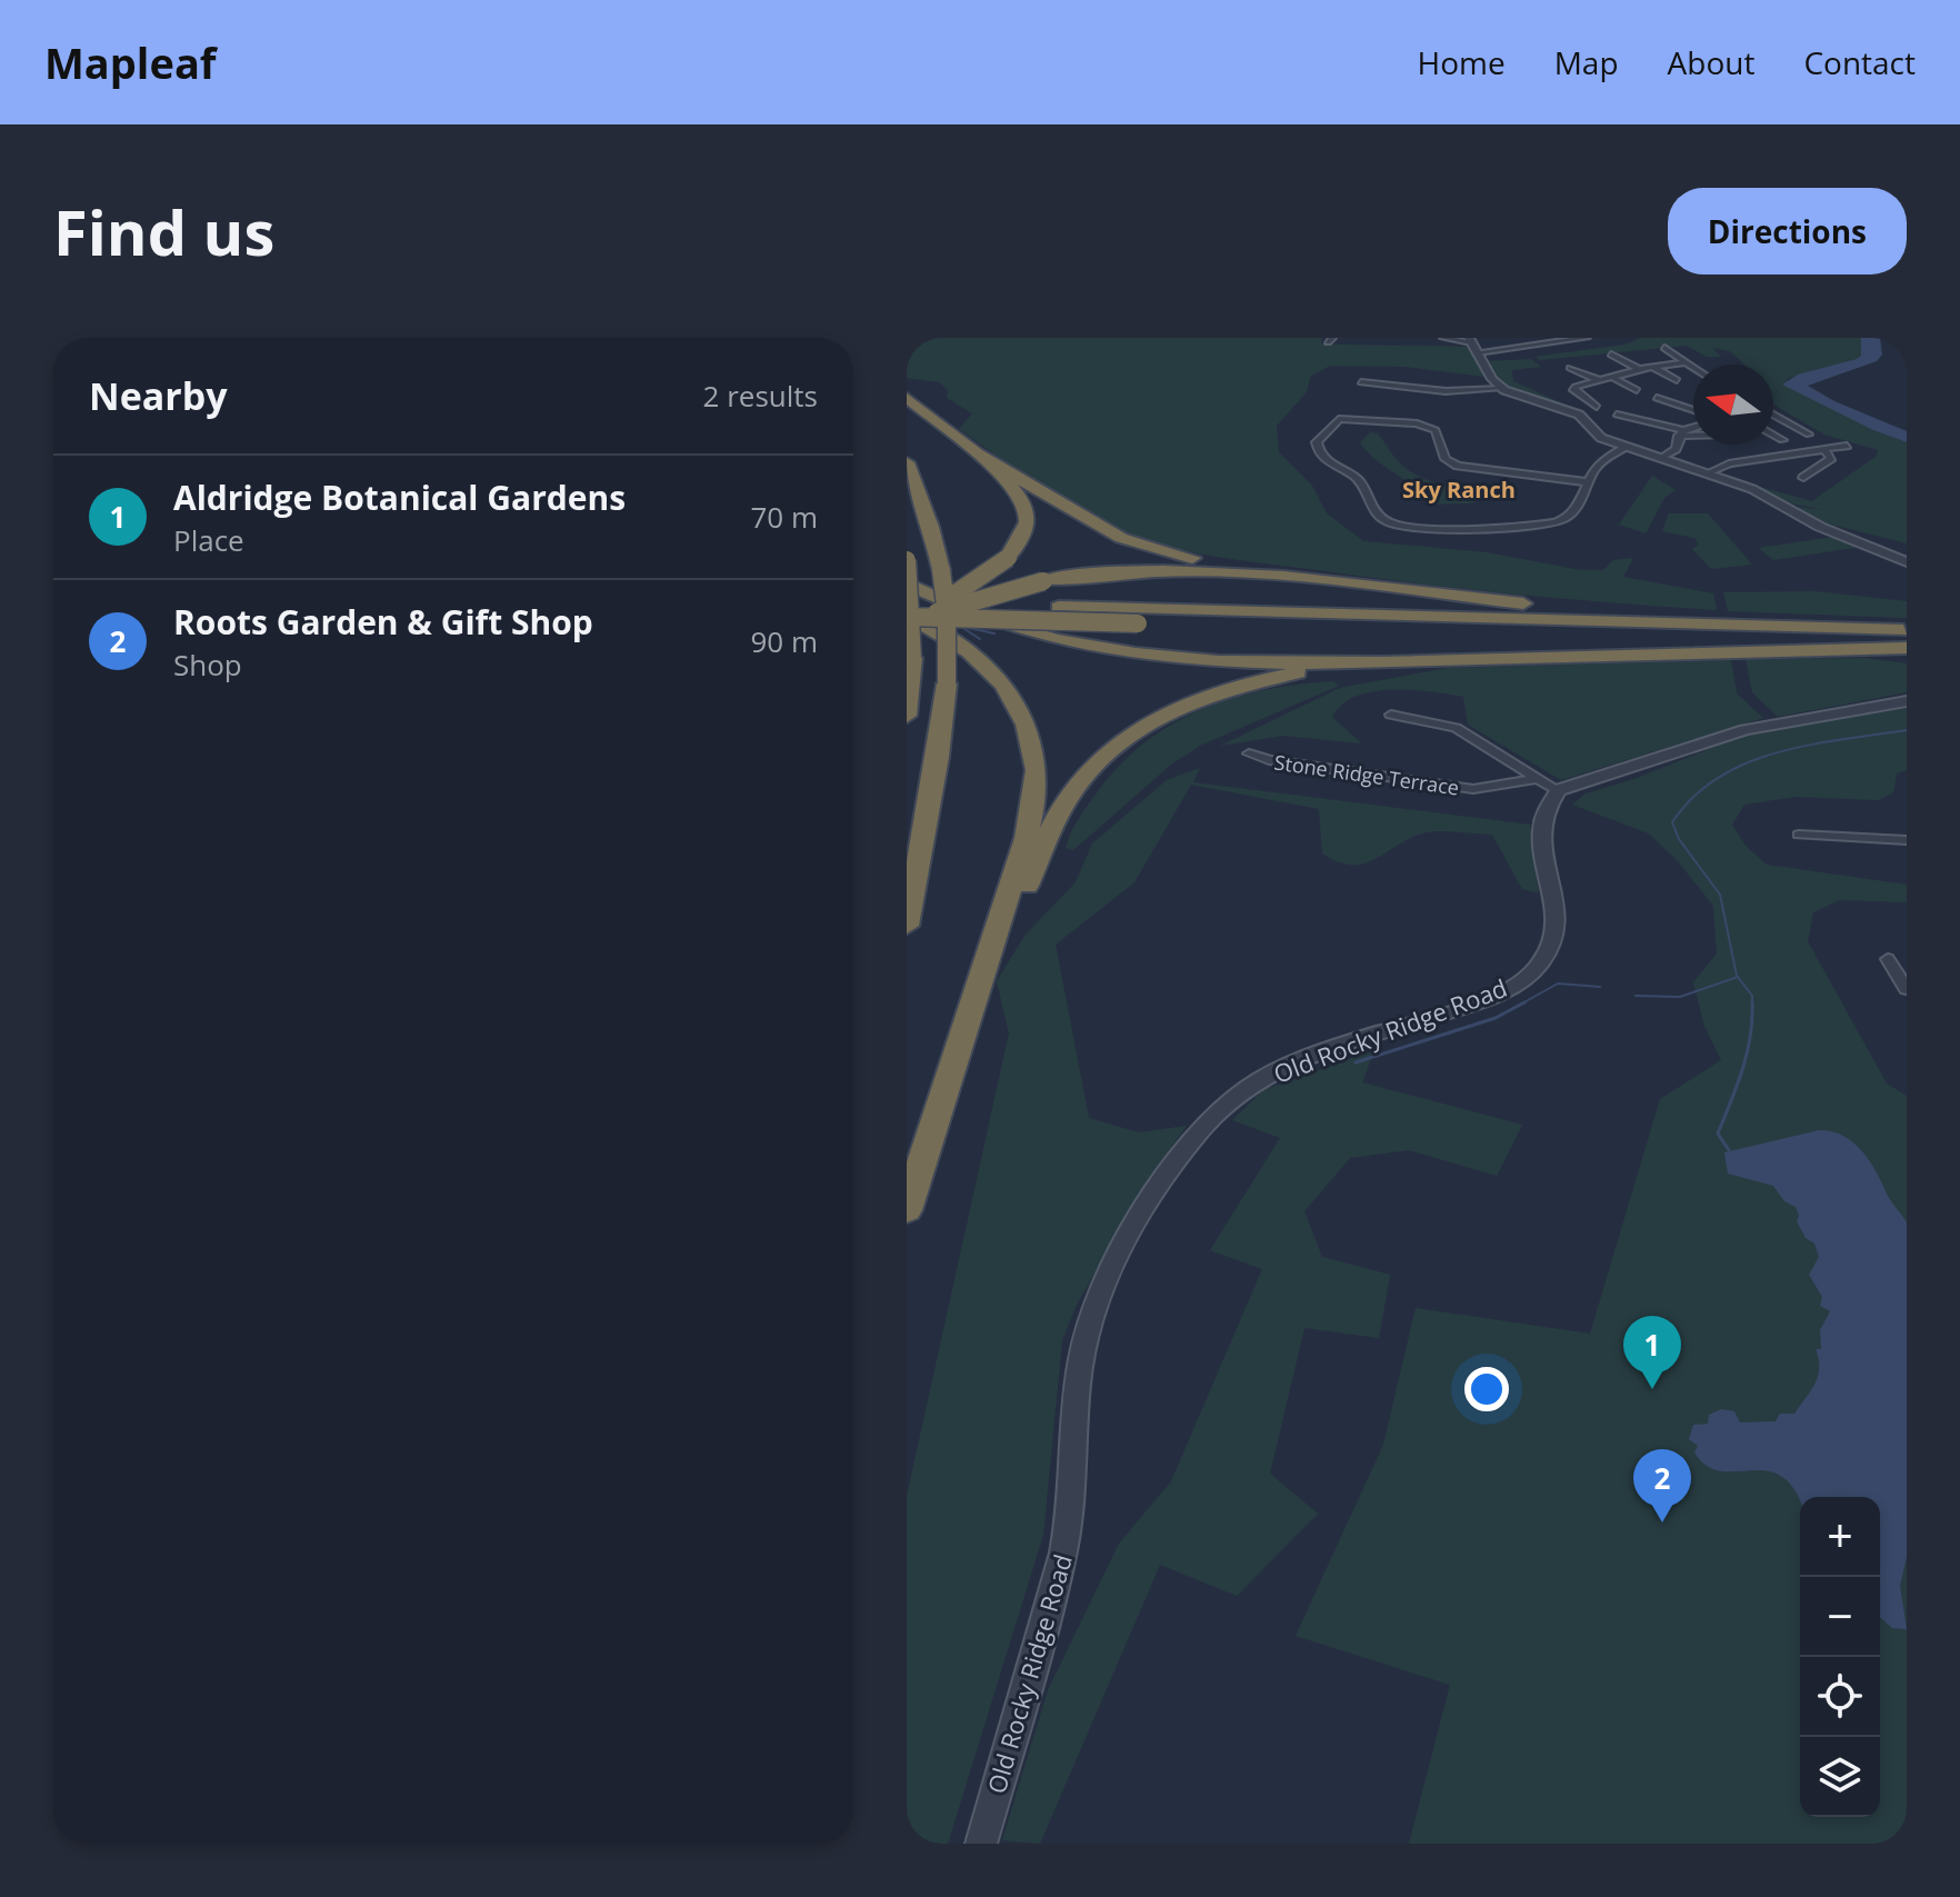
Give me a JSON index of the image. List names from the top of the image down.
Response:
{
  "streets": {
    "street": ["Stone Ridge Terrace", "Old Rocky Ridge Road"]
  },
  "districts": ["Sky Ranch"],
  "north": "left",
  "page": {
    "header": "Mapleaf",
    "nav": [
      "Home",
      "Map",
      "About",
      "Contact"
    ],
    "buttons": "Directions",
    "title": "Find us",
    "heading": ["Nearby", "2 results"],
    "list": [
      {
        "mark": "1",
        "name": "Aldridge Botanical Gardens",
        "note": "Place",
        "value": "70 m"
      },
      {
        "mark": "2",
        "name": "Roots Garden & Gift Shop",
        "note": "Shop",
        "value": "90 m"
      }
    ],
    "pins": ["1", "2"],
    "map_buttons": ["+", "−"]
  }
}
